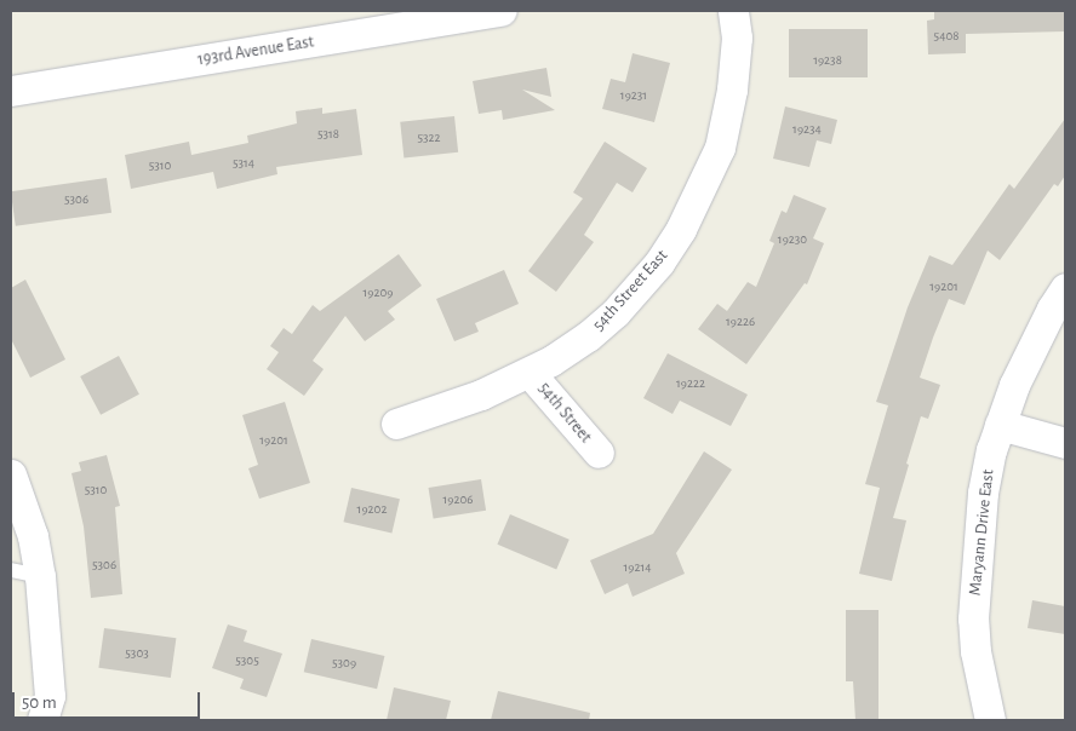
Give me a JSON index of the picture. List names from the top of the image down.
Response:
{
  "streets": {
    "street": [
      "193rd Avenue East",
      "54th Street East",
      "54th Street",
      "Maryann Drive East"
    ]
  },
  "crossings": [
    ["54th Street East", "54th Street"]
  ],
  "house_numbers": [
    "5408",
    "19238",
    "19231",
    "19234",
    "5318",
    "5322",
    "5314",
    "5310",
    "5306",
    "19230",
    "19201",
    "19209",
    "19226",
    "19222",
    "19201",
    "5310",
    "19206",
    "19202",
    "5306",
    "19214",
    "5303",
    "5305",
    "5309"
  ],
  "scale_bar": "50 m"
}
